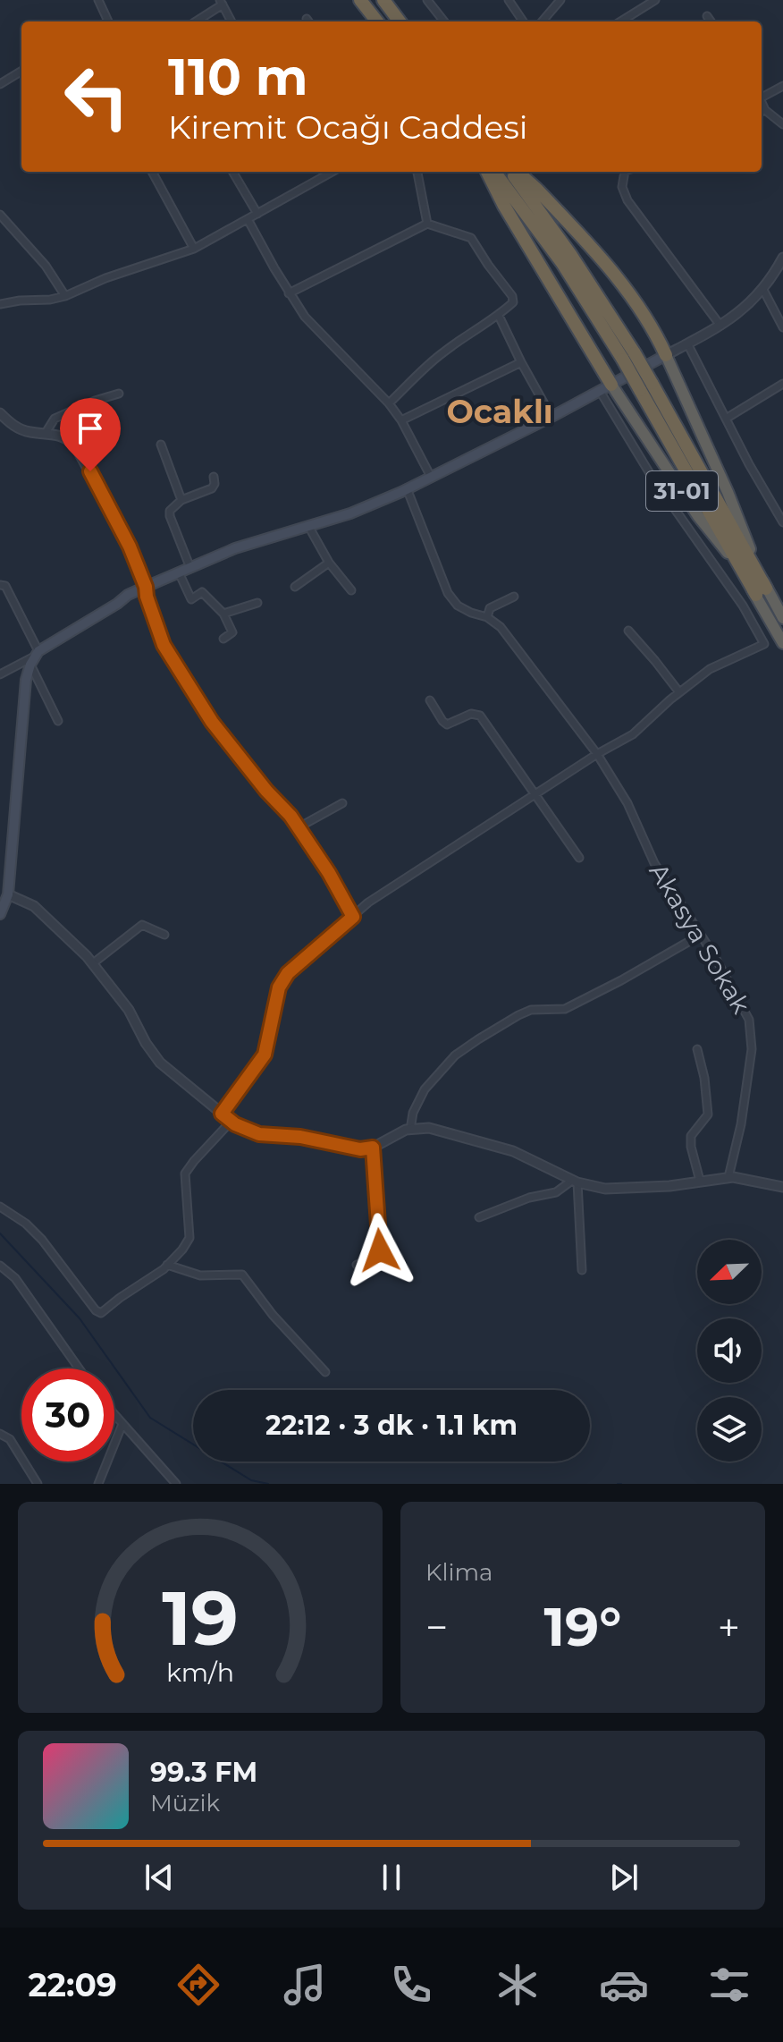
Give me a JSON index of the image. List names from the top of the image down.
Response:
{
  "streets": {
    "highway": ["31-01"],
    "street": ["Akasya Sokak"]
  },
  "districts": ["Ocaklı"],
  "north": "bottom left",
  "page": {
    "turn": ["110 m", "Kiremit Ocağı Caddesi"],
    "limit": "30",
    "trip": "22:12 · 3 dk · 1.1 km",
    "tile": "Klima",
    "heat": ["−", "19°", "+"],
    "song": ["99.3 FM", "Müzik"],
    "tabs": "22:09",
    "gauge": ["19", "km/h"]
  }
}
